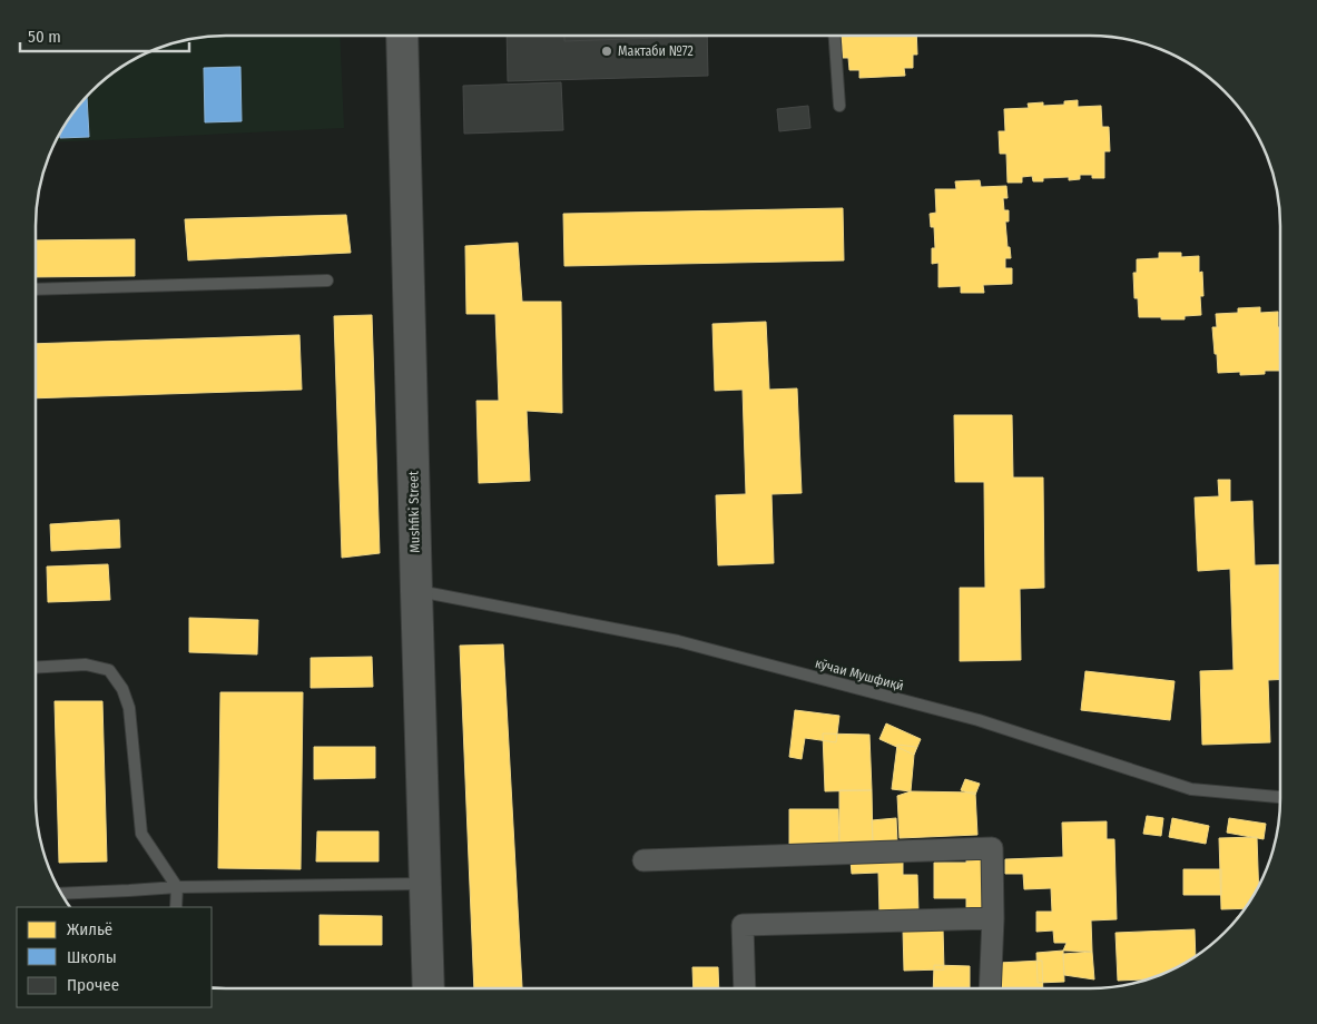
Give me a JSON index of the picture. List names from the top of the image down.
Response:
{
  "streets": {
    "street": ["Mushfiki Street"],
    "lane": ["кӯчаи Мушфиқӣ"]
  },
  "crossings": [
    ["Mushfiki Street", "кӯчаи Мушфиқӣ"]
  ],
  "places": ["Мактаби №72"],
  "legend": ["Жильё", "Школы", "Прочее"],
  "scale_bar": "50 m"
}
